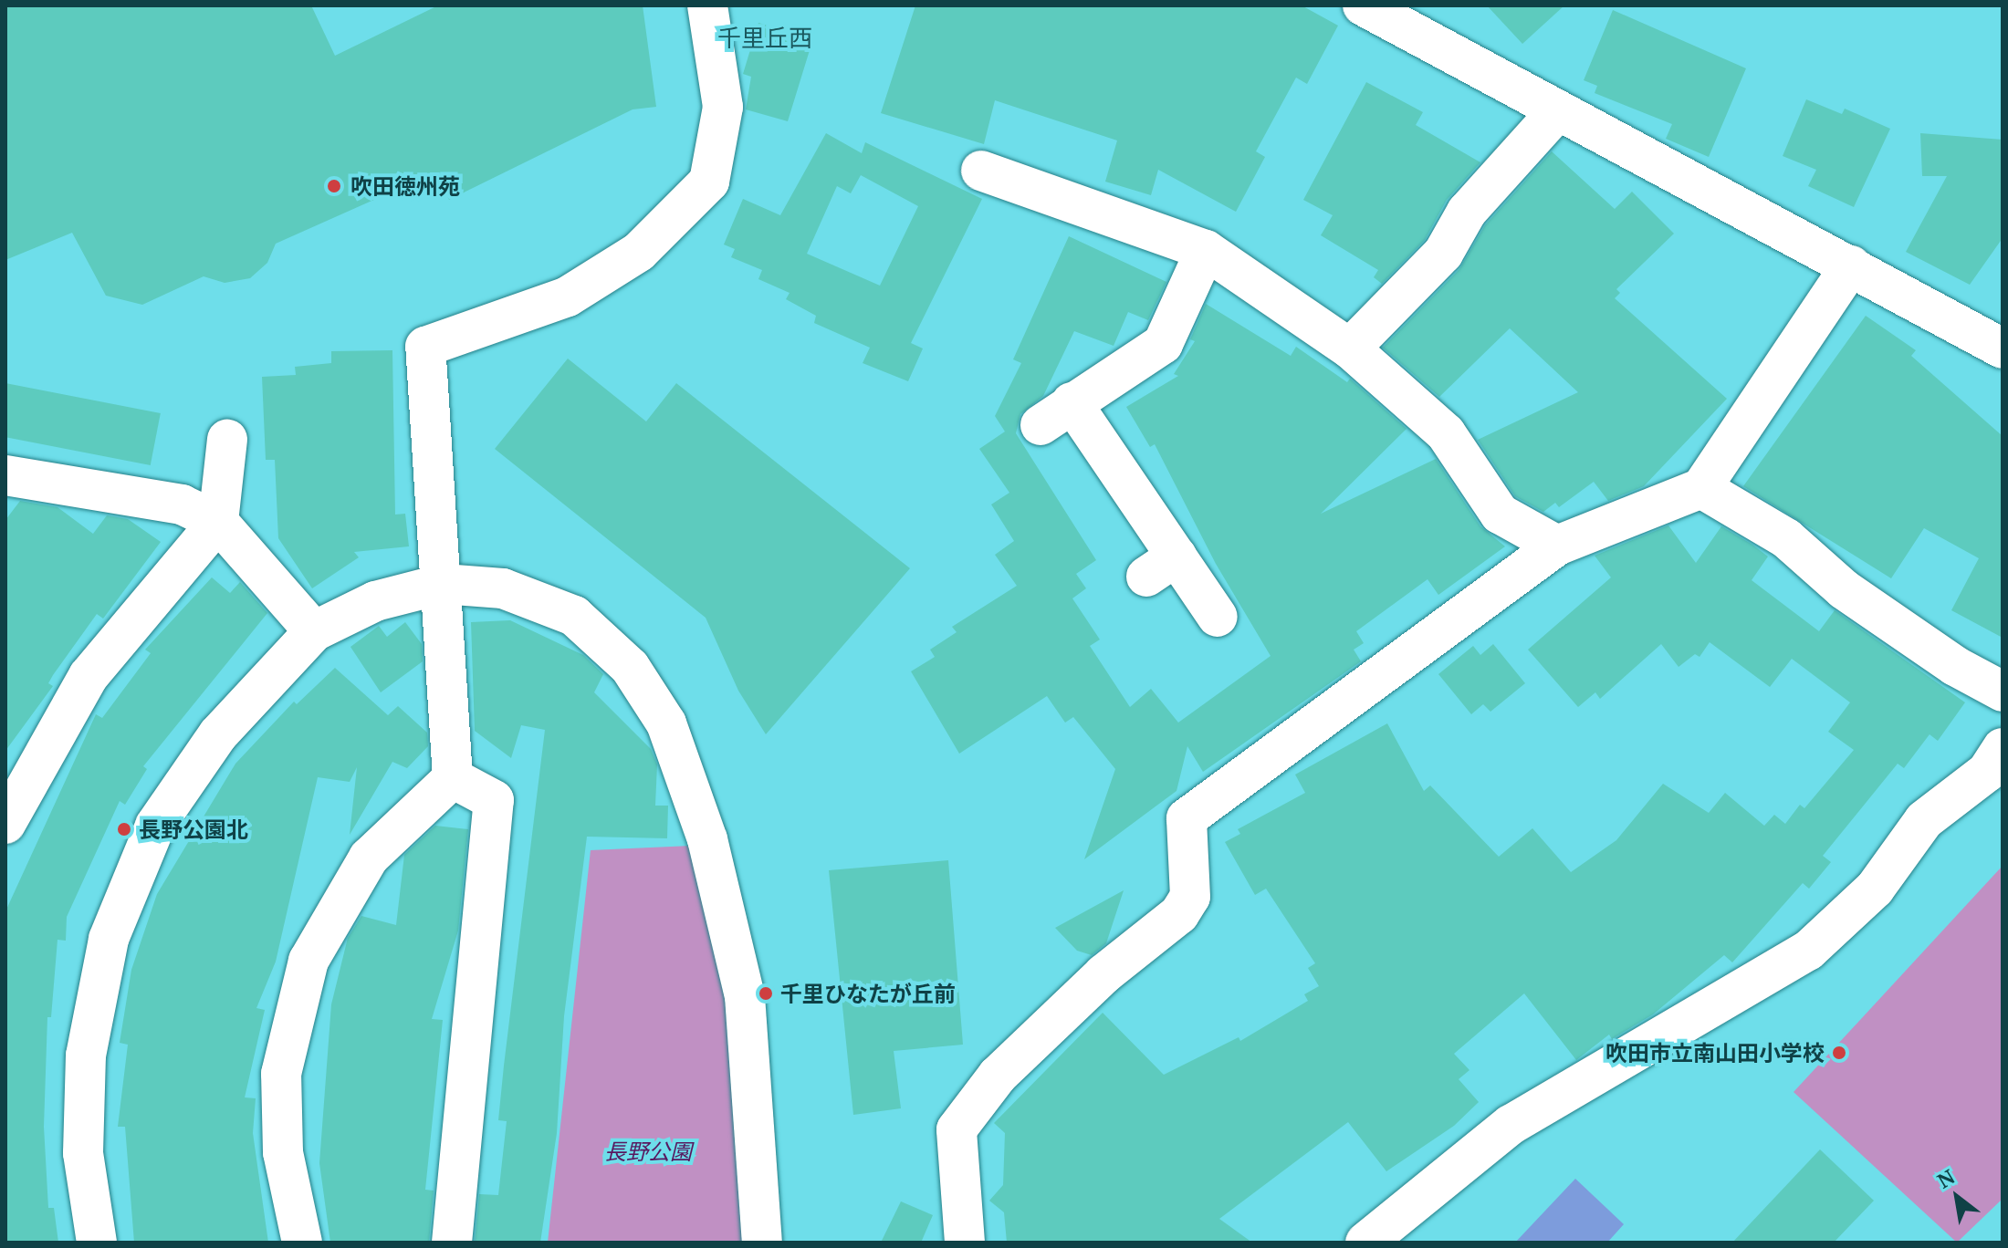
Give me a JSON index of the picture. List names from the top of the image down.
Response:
{
  "districts": ["千里丘西"],
  "parks": ["長野公園"],
  "places": [
    "吹田徳州苑",
    "長野公園北",
    "千里ひなたが丘前",
    "吹田市立南山田小学校"
  ],
  "north": "top left"
}
